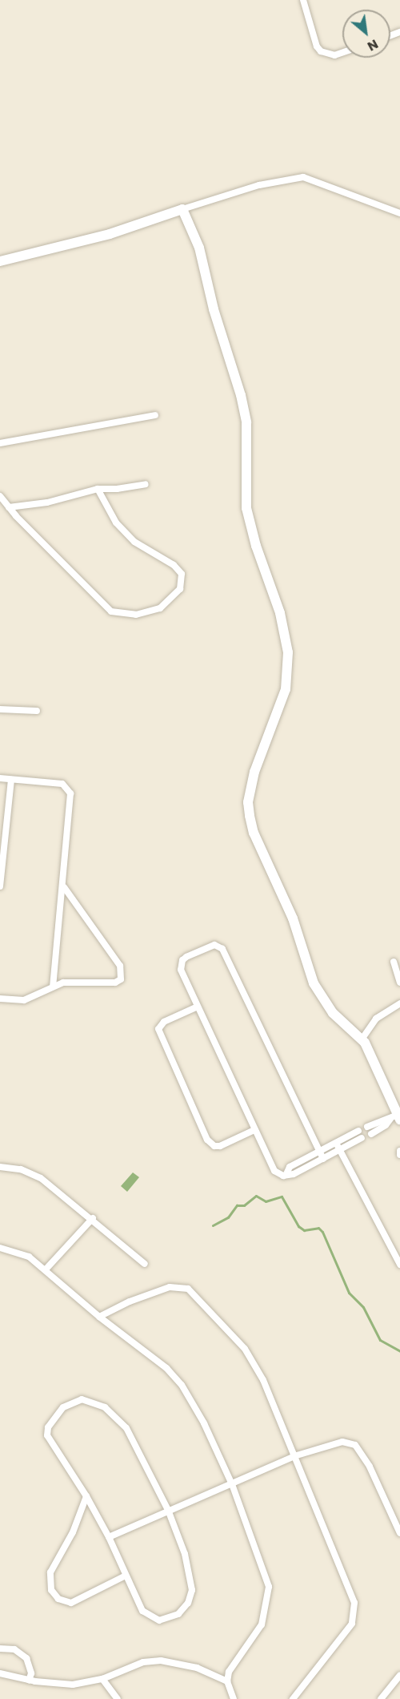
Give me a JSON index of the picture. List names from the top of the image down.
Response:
{
  "north": "bottom right"
}
